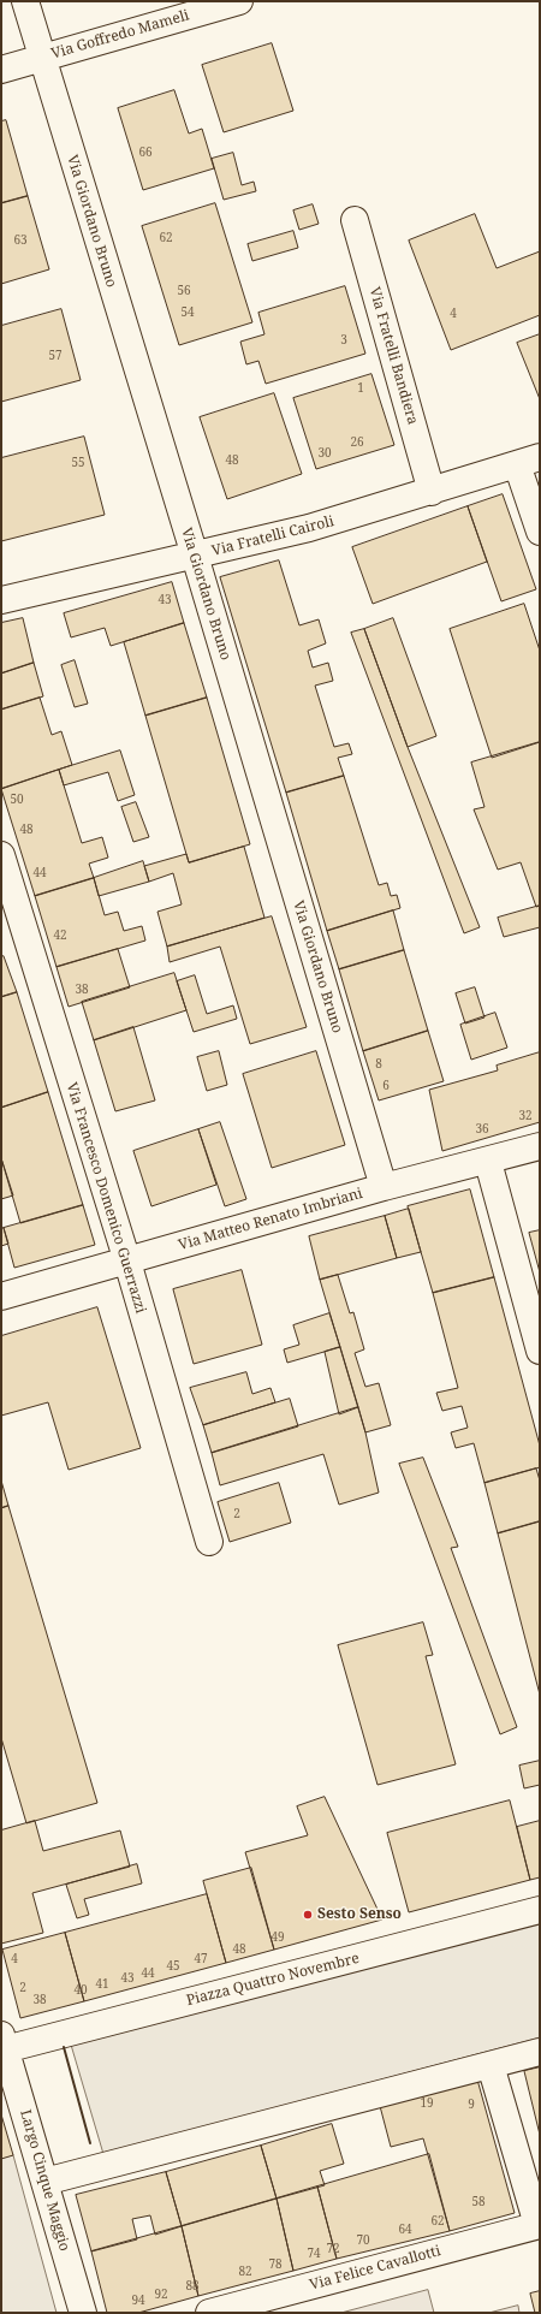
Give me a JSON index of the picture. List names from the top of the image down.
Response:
{
  "streets": {
    "street": [
      "Via Goffredo Mameli",
      "Via Giordano Bruno",
      "Via Fratelli Bandiera",
      "Via Fratelli Cairoli",
      "Via Francesco Domenico Guerrazzi",
      "Via Matteo Renato Imbriani",
      "Piazza Quattro Novembre",
      "Largo Cinque Maggio",
      "Via Felice Cavallotti"
    ]
  },
  "crossings": [
    ["Via Goffredo Mameli", "Via Giordano Bruno"],
    ["Via Giordano Bruno", "Via Fratelli Cairoli"],
    ["Via Giordano Bruno", "Via Matteo Renato Imbriani"],
    ["Via Fratelli Bandiera", "Via Fratelli Cairoli"],
    ["Via Francesco Domenico Guerrazzi", "Via Matteo Renato Imbriani"],
    ["Piazza Quattro Novembre", "Largo Cinque Maggio"]
  ],
  "places": ["Sesto Senso"],
  "house_numbers": [
    "66",
    "62",
    "63",
    "56",
    "54",
    "4",
    "3",
    "57",
    "1",
    "26",
    "30",
    "48",
    "55",
    "43",
    "50",
    "48",
    "44",
    "42",
    "38",
    "8",
    "6",
    "32",
    "36",
    "2",
    "49",
    "48",
    "4",
    "47",
    "45",
    "44",
    "43",
    "41",
    "2",
    "40",
    "38",
    "19",
    "9",
    "58",
    "62",
    "64",
    "70",
    "72",
    "74",
    "78",
    "82",
    "88",
    "92",
    "94"
  ]
}
